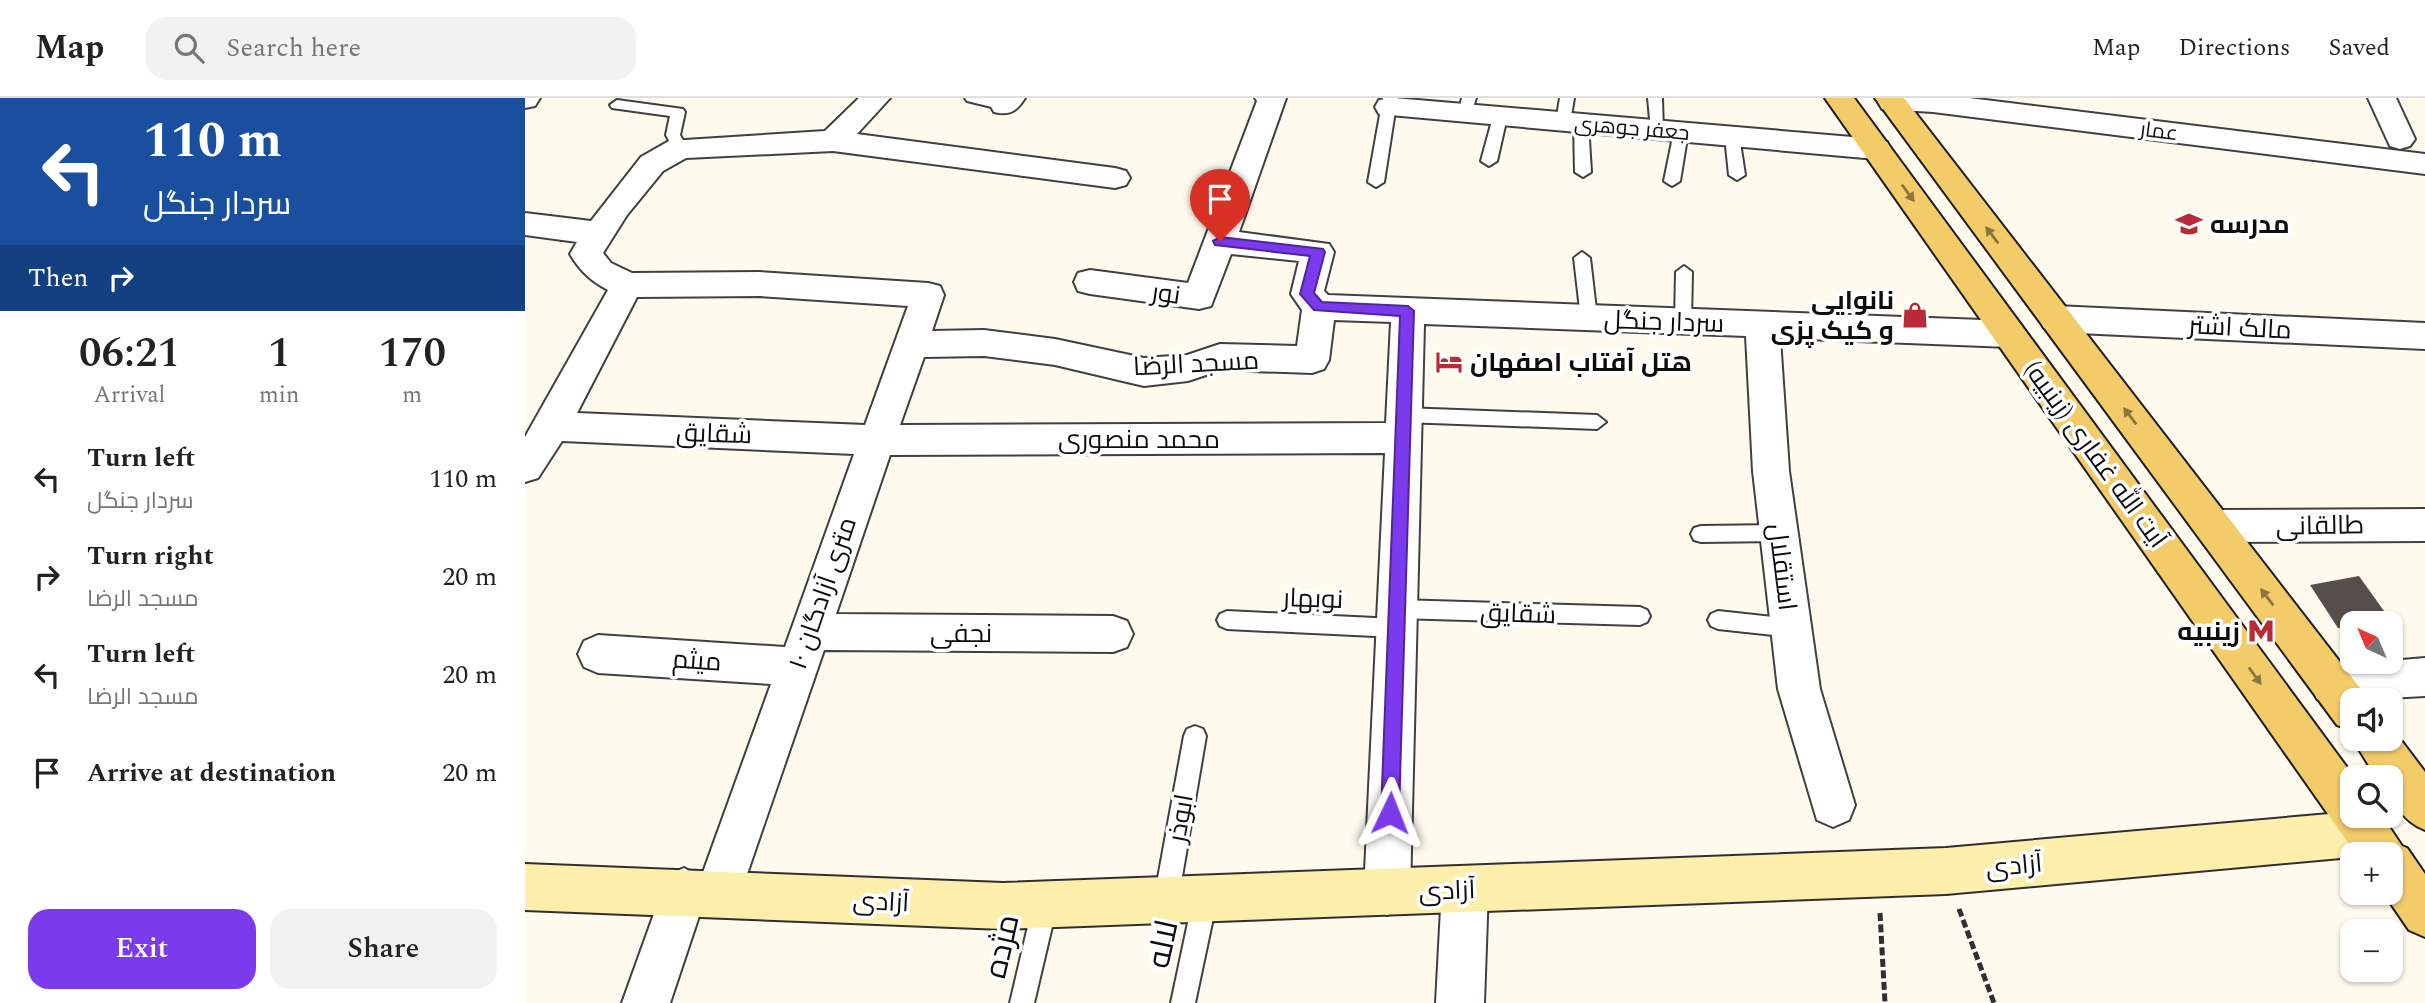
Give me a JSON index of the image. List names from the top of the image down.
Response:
{
  "streets": {
    "main road": ["آیت الله غفاری (زینبیه)"],
    "street": [
      "جعفر جوهری",
      "عمار",
      "نور",
      "سردار جنگل",
      "مالک اشتر",
      "مسجد الرضا",
      "شقایق",
      "محمد منصوری",
      "طالقانی",
      "استقلال",
      "۱۰ متری آزادگان",
      "نجفی",
      "میثم",
      "آزادی"
    ],
    "lane": [
      "نوبهار",
      "ابوذر",
      "لاله",
      "مژده"
    ]
  },
  "crossings": [
    ["جعفر جوهری", "آیت الله غفاری (زینبیه)"],
    ["عمار", "آیت الله غفاری (زینبیه)"],
    ["نور", "مسجد الرضا"],
    ["سردار جنگل", "مسجد الرضا"],
    ["سردار جنگل", "آیت الله غفاری (زینبیه)"],
    ["سردار جنگل", "استقلال"],
    ["مالک اشتر", "آیت الله غفاری (زینبیه)"],
    ["مسجد الرضا", "۱۰ متری آزادگان"],
    ["شقایق", "محمد منصوری"],
    ["شقایق", "۱۰ متری آزادگان"],
    ["شقایق", "نوبهار"],
    ["محمد منصوری", "۱۰ متری آزادگان"],
    ["آیت الله غفاری (زینبیه)", "طالقانی"],
    ["آیت الله غفاری (زینبیه)", "آزادی"],
    ["۱۰ متری آزادگان", "نجفی"],
    ["۱۰ متری آزادگان", "میثم"],
    ["۱۰ متری آزادگان", "آزادی"],
    ["نجفی", "میثم"],
    ["ابوذر", "آزادی"],
    ["ابوذر", "لاله"],
    ["آزادی", "لاله"],
    ["آزادی", "مژده"]
  ],
  "places": {
    "school or university": ["مدرسه"],
    "shop": ["نانوایی و کیک پزی"],
    "hotel": ["هتل آفتاب اصفهان"],
    "metro station": ["زینبیه"]
  },
  "north": "top left",
  "page": {
    "header": "Map",
    "search": "Search here",
    "nav": ["Map", "Directions", "Saved"],
    "turn": ["110 m", "سردار جنگل"],
    "then": "Then",
    "eta": [
      "06:21",
      "Arrival",
      "1",
      "min",
      "170",
      "m"
    ],
    "list": [
      {
        "name": "Turn left",
        "note": "سردار جنگل",
        "value": "110 m"
      },
      {
        "name": "Turn right",
        "note": "مسجد الرضا",
        "value": "20 m"
      },
      {
        "name": "Turn left",
        "note": "مسجد الرضا",
        "value": "20 m"
      },
      {
        "name": "Arrive at destination",
        "value": "20 m"
      }
    ],
    "map_buttons": ["+", "−"],
    "buttons": ["Exit", "Share"]
  }
}
